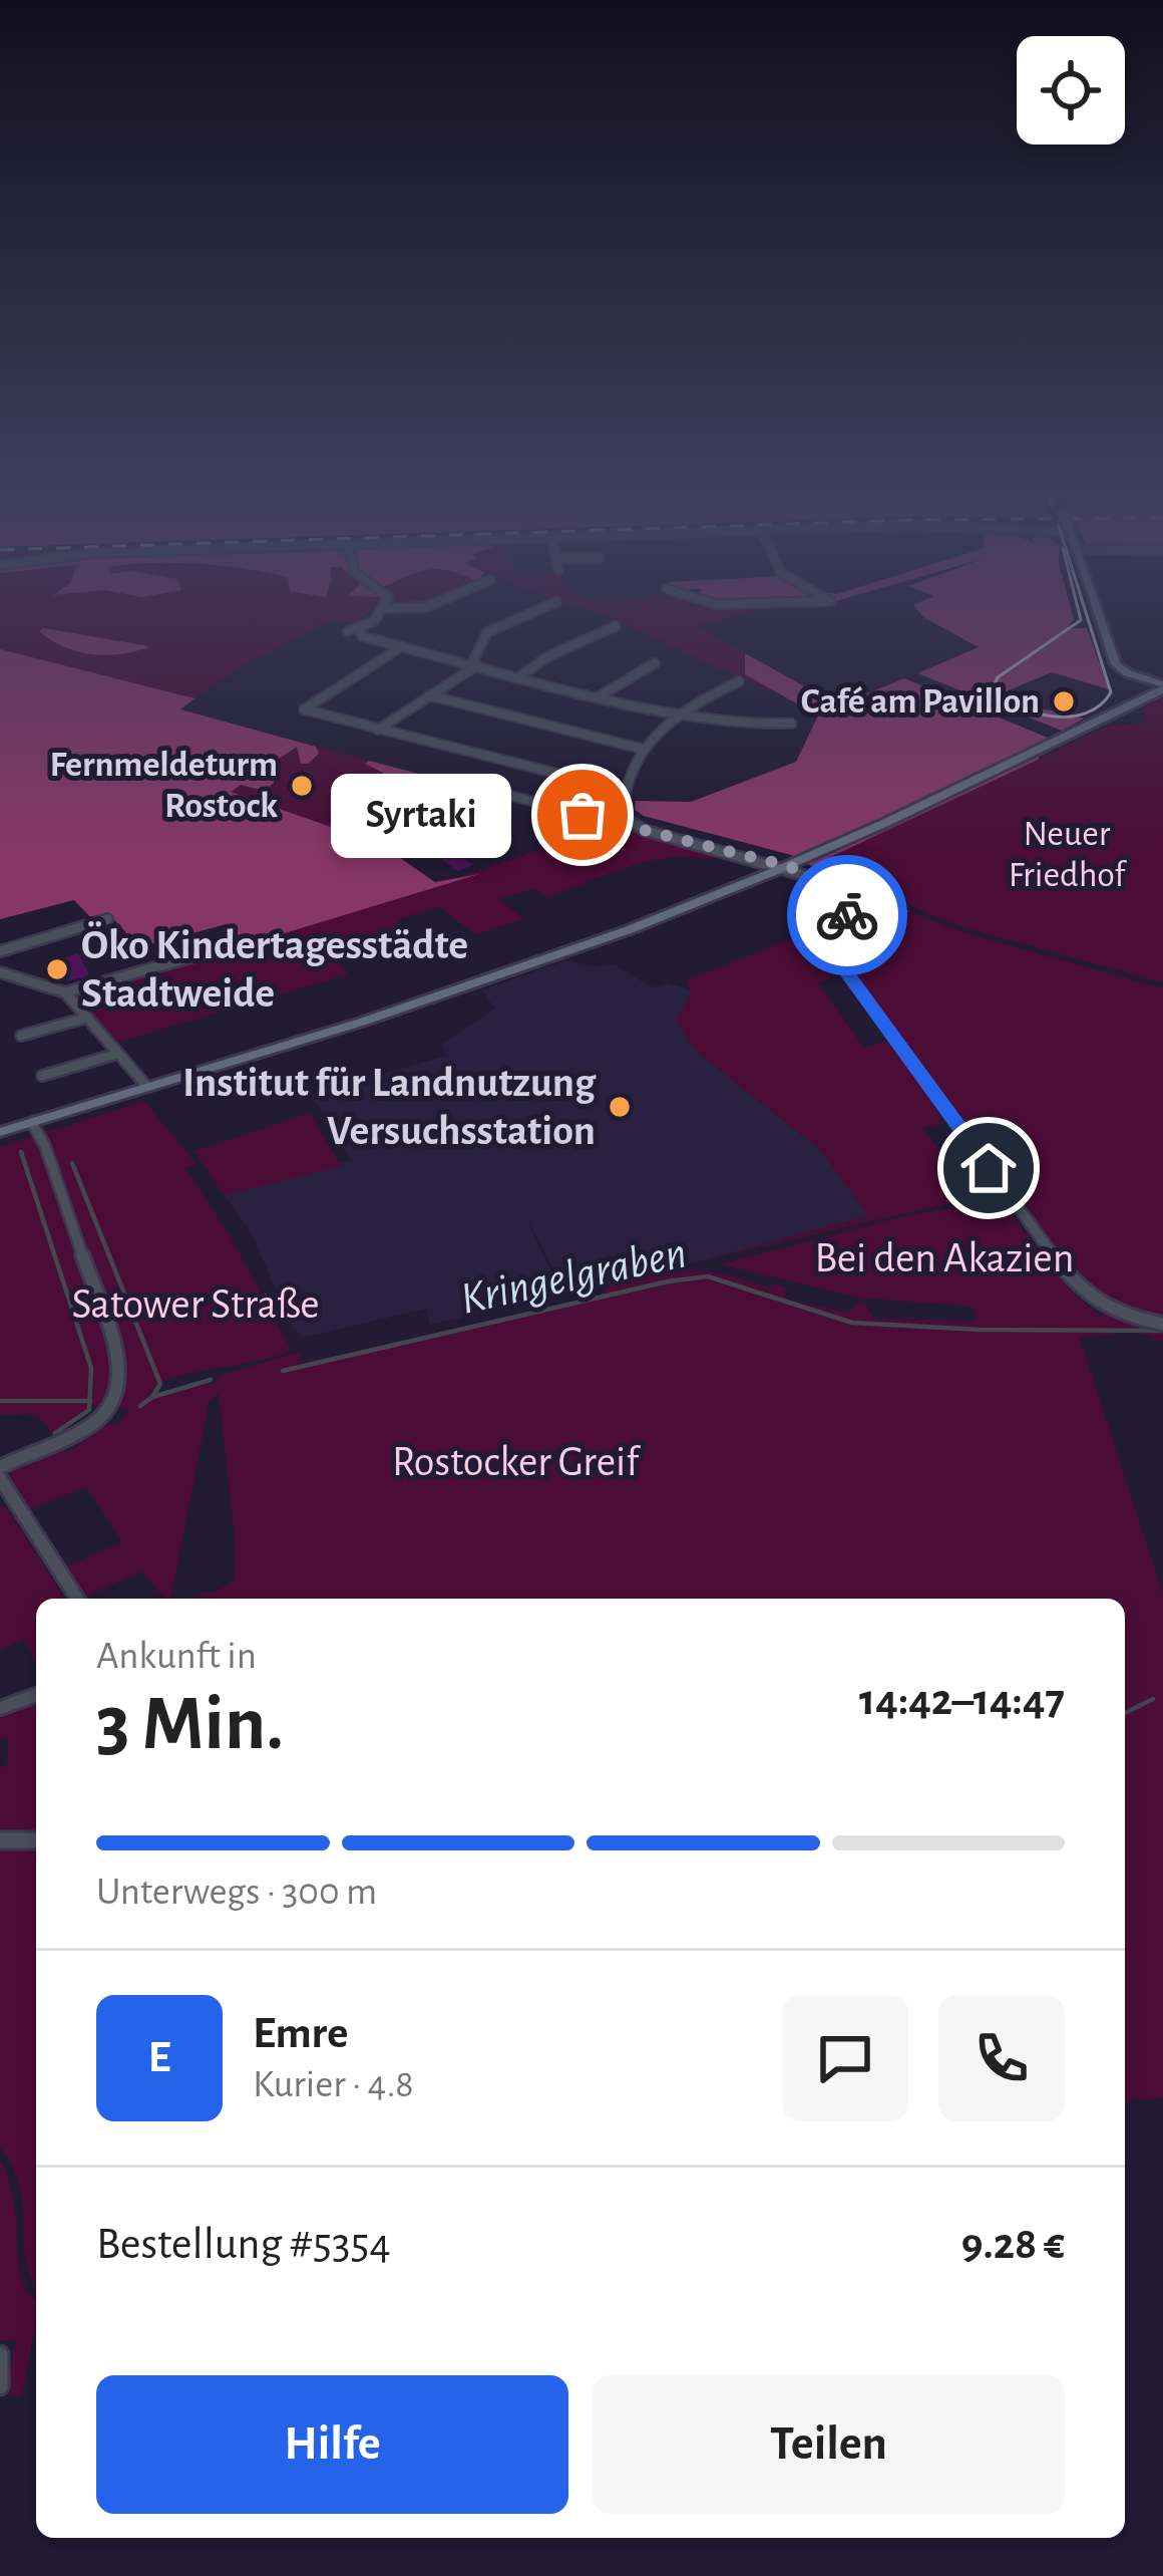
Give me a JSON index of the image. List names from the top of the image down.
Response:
{
  "water": ["Kringelgraben"],
  "parks": [
    "Neuer Friedhof",
    "Bei den Akazien",
    "Satower Straße",
    "Rostocker Greif"
  ],
  "places": [
    "Café am Pavillon",
    "Fernmeldeturm Rostock",
    "Syrtaki",
    "Öko Kindertagesstädte Stadtweide",
    "Institut für Landnutzung Versuchsstation"
  ],
  "page": {
    "bubble": "Syrtaki",
    "heading": ["3 Min.", "Ankunft in", "14:42–14:47"],
    "panel": [
      "Emre",
      "Kurier · 4.8",
      "Bestellung #5354",
      "9.28 €"
    ],
    "bar": "Unterwegs · 300 m",
    "round": "E",
    "buttons": ["Hilfe", "Teilen"]
  }
}
